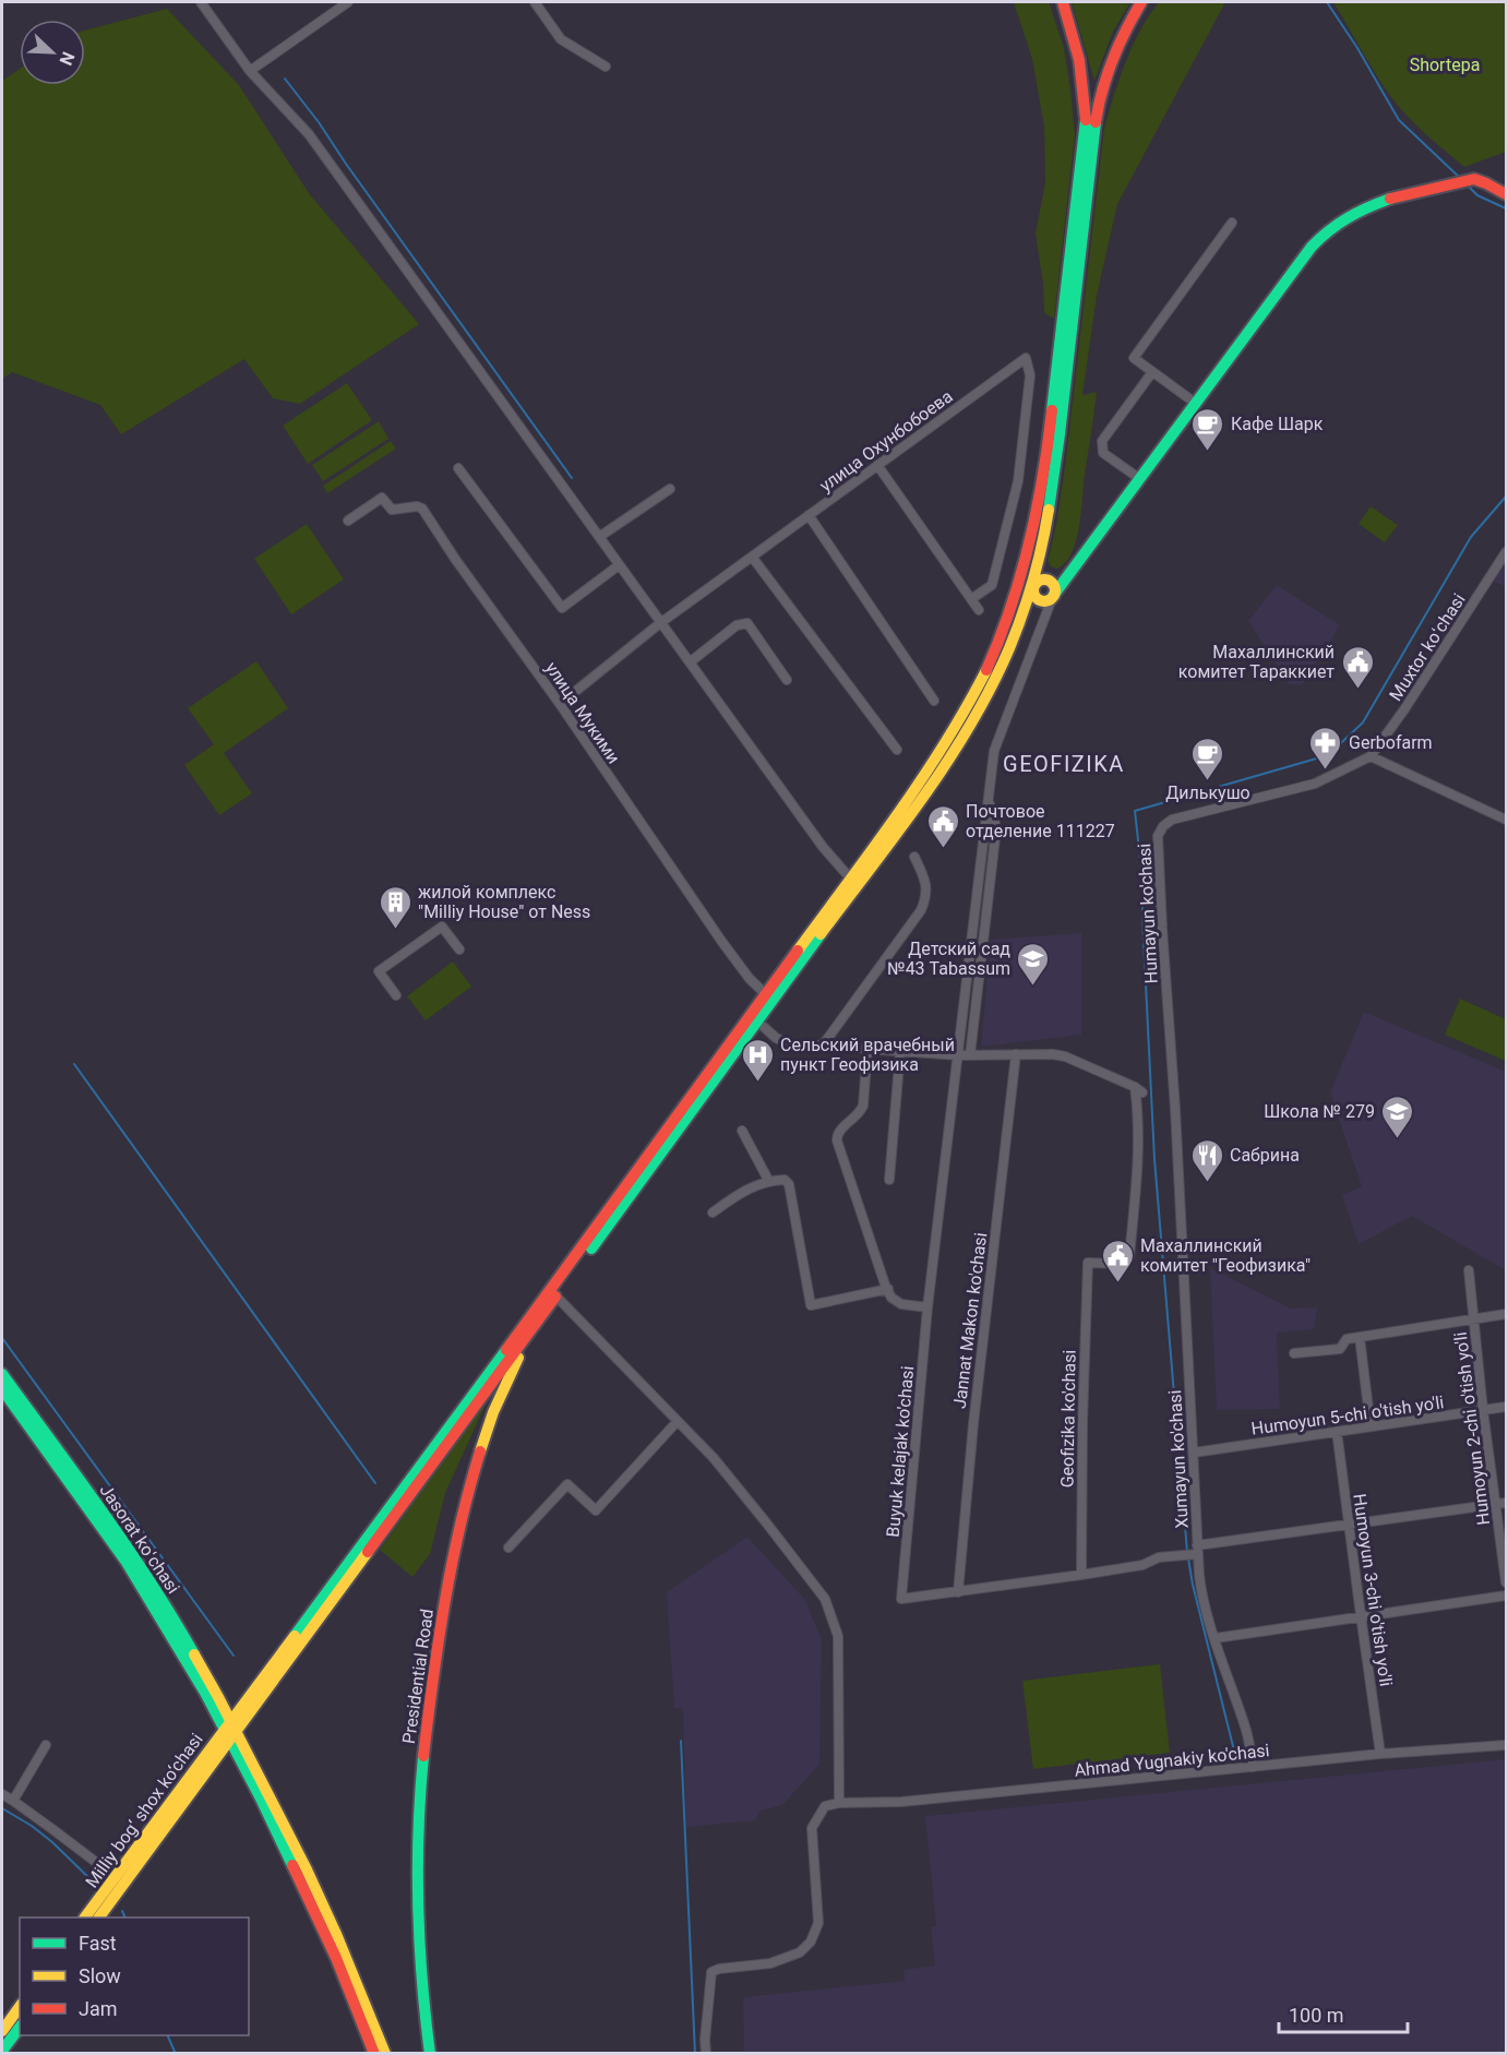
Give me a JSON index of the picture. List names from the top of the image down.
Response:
{
  "streets": {
    "main road": ["Jasorat koʻchasi", "Presidential Road", "Milliy bog‘ shox ko‘chasi"],
    "street": [
      "улица Охунбобоева",
      "Muxtor koʻchasi",
      "улица Мукими",
      "Humayun ko'chasi",
      "Jannat Makon ko'chasi",
      "Humoyun 5-chi o'tish yo'li",
      "Geofizika ko'chasi",
      "Humoyun 2-chi o'tish yo'li",
      "Buyuk kelajak ko'chasi",
      "Xumayun ko'chasi",
      "Humoyun 3-chi o'tish yo'li",
      "Ahmad Yugnakiy ko'chasi"
    ]
  },
  "crossings": [
    ["улица Охунбобоева", "улица Мукими"],
    ["Muxtor koʻchasi", "Humayun ko'chasi"],
    ["Humayun ko'chasi", "Xumayun ko'chasi"],
    ["Jannat Makon ko'chasi", "Geofizika ko'chasi"],
    ["Jannat Makon ko'chasi", "Buyuk kelajak ko'chasi"],
    ["Humoyun 5-chi o'tish yo'li", "Humoyun 2-chi o'tish yo'li"],
    ["Humoyun 5-chi o'tish yo'li", "Xumayun ko'chasi"],
    ["Humoyun 5-chi o'tish yo'li", "Humoyun 3-chi o'tish yo'li"],
    ["Xumayun ko'chasi", "Ahmad Yugnakiy ko'chasi"],
    ["Jasorat koʻchasi", "Milliy bog‘ shox ko‘chasi"],
    ["Humoyun 3-chi o'tish yo'li", "Ahmad Yugnakiy ko'chasi"]
  ],
  "districts": ["GEOFIZIKA"],
  "parks": ["Shortepa"],
  "places": {
    "cafe": ["Кафе Шарк", "Дилькушо"],
    "public building": ["Махаллинский комитет Тараккиет", "Почтовое отделение 111227", "Махаллинский комитет \"Геофизика\""],
    "pharmacy": ["Gerbofarm"],
    "building": ["жилой комплекс \"Milliy House\" от Ness"],
    "school or university": ["Детский сад №43 Tabassum", "Школа № 279"],
    "hospital": ["Сельский врачебный пункт Геофизика"],
    "restaurant": ["Сабрина"]
  },
  "legend": ["Fast", "Slow", "Jam"],
  "scale_bar": "100 m",
  "north": "bottom right"
}
